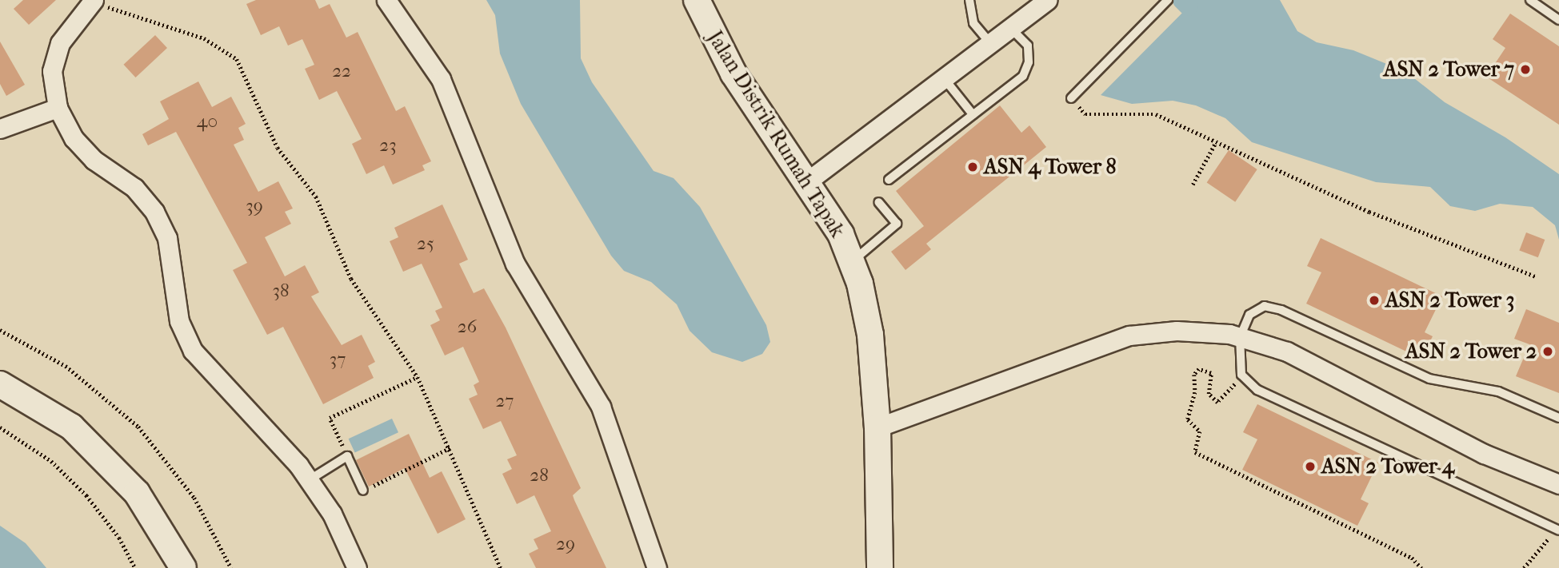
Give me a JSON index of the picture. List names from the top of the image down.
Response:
{
  "streets": {
    "street": ["Jalan Distrik Rumah Tapak"]
  },
  "places": [
    "ASN 2 Tower 7",
    "ASN 4 Tower 8",
    "ASN 2 Tower 3",
    "ASN 2 Tower 2",
    "ASN 2 Tower 4"
  ],
  "house_numbers": [
    "22",
    "40",
    "23",
    "39",
    "25",
    "38",
    "26",
    "37",
    "27",
    "28",
    "29"
  ]
}
